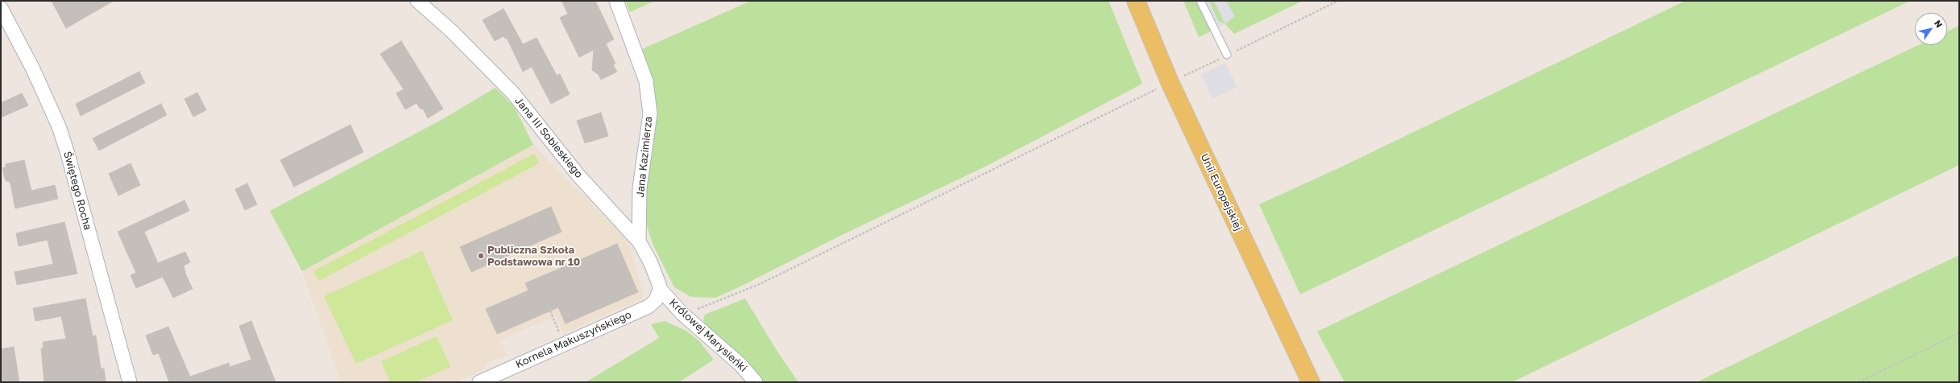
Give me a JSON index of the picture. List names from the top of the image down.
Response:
{
  "streets": {
    "main road": ["Unii Europejskiej"],
    "street": [
      "Jana III Sobieskiego",
      "Jana Kazimierza",
      "Świętego Rocha",
      "Królowej Marysieńki",
      "Kornela Makuszyńskiego"
    ]
  },
  "crossings": [
    ["Jana III Sobieskiego", "Jana Kazimierza"],
    ["Jana III Sobieskiego", "Królowej Marysieńki"],
    ["Jana III Sobieskiego", "Kornela Makuszyńskiego"],
    ["Królowej Marysieńki", "Kornela Makuszyńskiego"]
  ],
  "places": ["Publiczna Szkoła Podstawowa nr 10"],
  "north": "top right"
}
